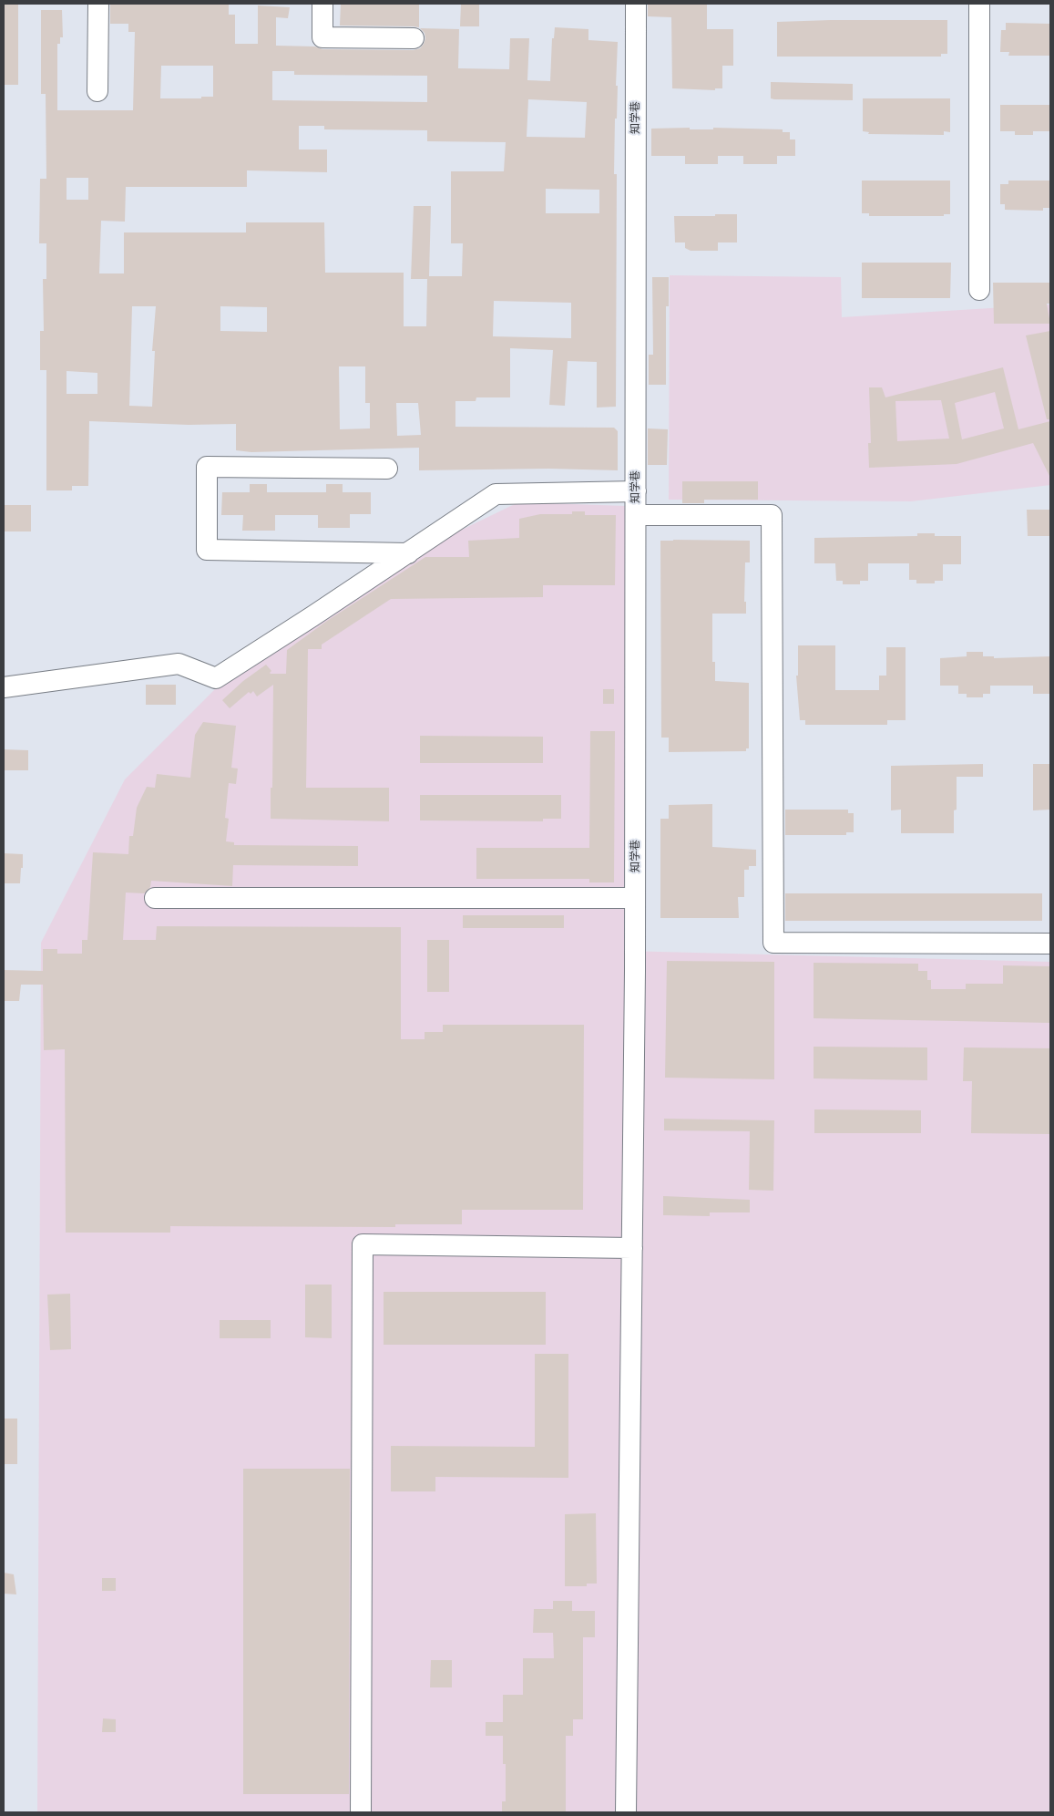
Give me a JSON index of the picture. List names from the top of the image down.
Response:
{
  "streets": {
    "street": ["知学巷"]
  }
}
